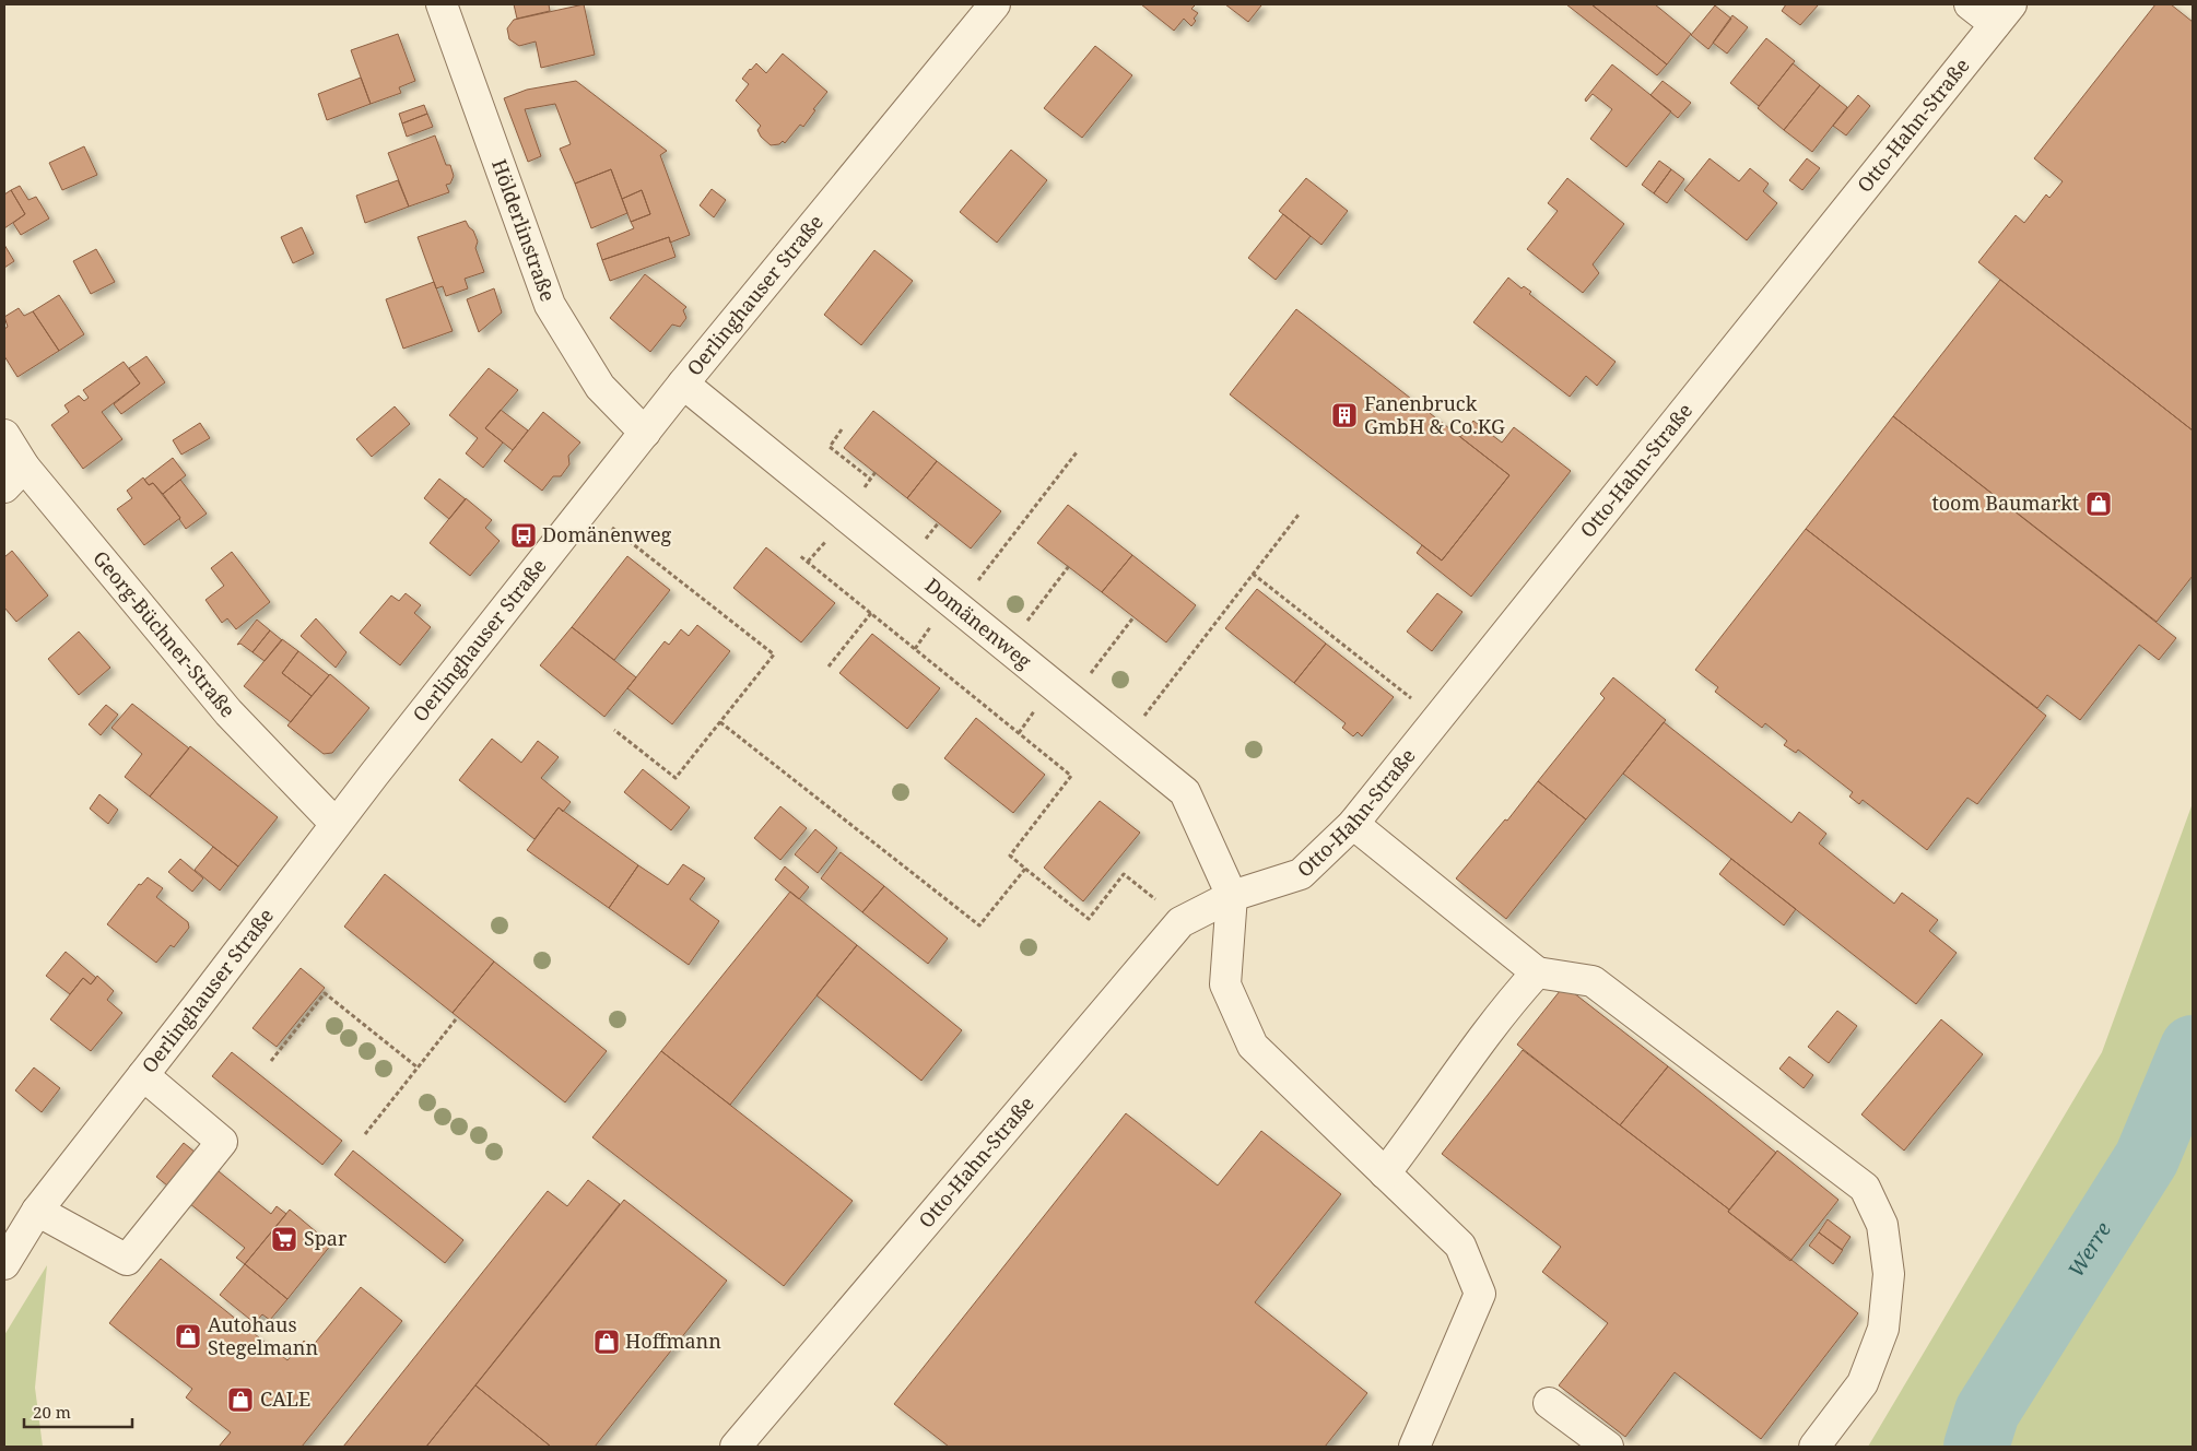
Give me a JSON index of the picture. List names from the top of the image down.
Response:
{
  "streets": {
    "street": [
      "Otto-Hahn-Straße",
      "Hölderlinstraße",
      "Oerlinghauser Straße",
      "Domänenweg",
      "Georg-Büchner-Straße"
    ]
  },
  "crossings": [
    ["Otto-Hahn-Straße", "Domänenweg"],
    ["Hölderlinstraße", "Oerlinghauser Straße"],
    ["Oerlinghauser Straße", "Domänenweg"],
    ["Oerlinghauser Straße", "Georg-Büchner-Straße"]
  ],
  "water": ["Werre"],
  "places": {
    "building": ["Fanenbruck GmbH & Co.KG"],
    "shop": [
      "toom Baumarkt",
      "Autohaus Stegelmann",
      "Hoffmann",
      "CALE"
    ],
    "bus stop": ["Domänenweg"],
    "supermarket": ["Spar"]
  },
  "scale_bar": "20 m"
}
